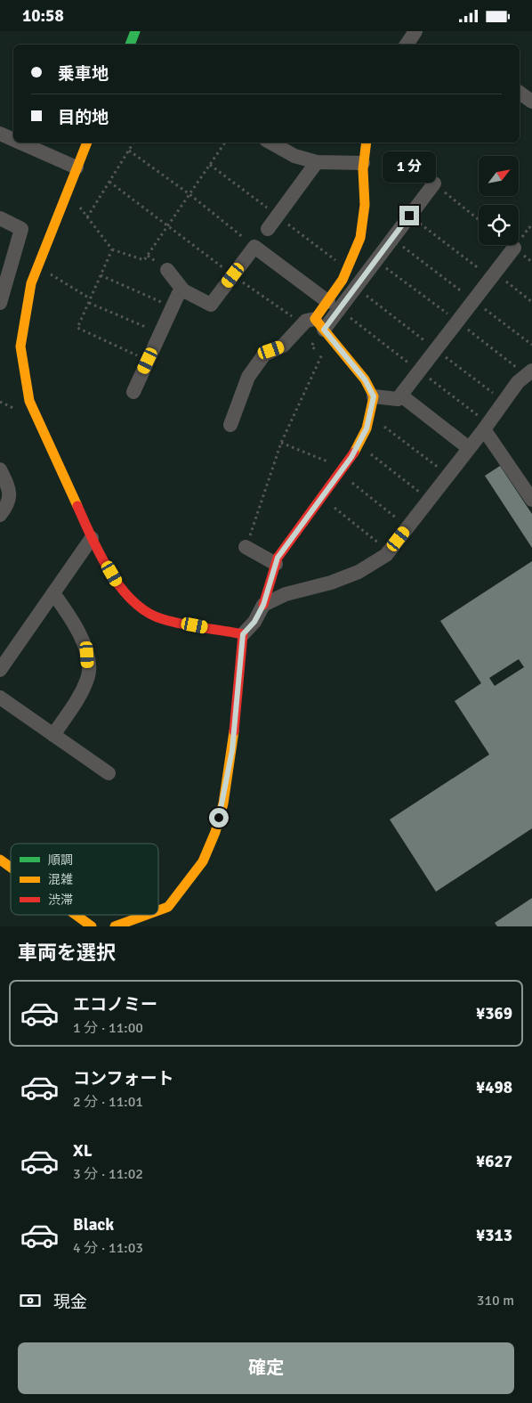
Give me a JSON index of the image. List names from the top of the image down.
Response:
{
  "legend": ["順調", "混雑", "渋滞"],
  "north": "top right",
  "page": {
    "status": "10:58",
    "banner": ["乗車地", "目的地"],
    "bubble": "1 分",
    "heading": "車両を選択",
    "list": [
      {
        "name": "エコノミー",
        "note": "1 分 · 11:00",
        "value": "¥369"
      },
      {
        "name": "コンフォート",
        "note": "2 分 · 11:01",
        "value": "¥498"
      },
      {
        "name": "XL",
        "note": "3 分 · 11:02",
        "value": "¥627"
      },
      {
        "name": "Black",
        "note": "4 分 · 11:03",
        "value": "¥313"
      }
    ],
    "pay": ["現金", "310 m"],
    "buttons": "確定"
  }
}
